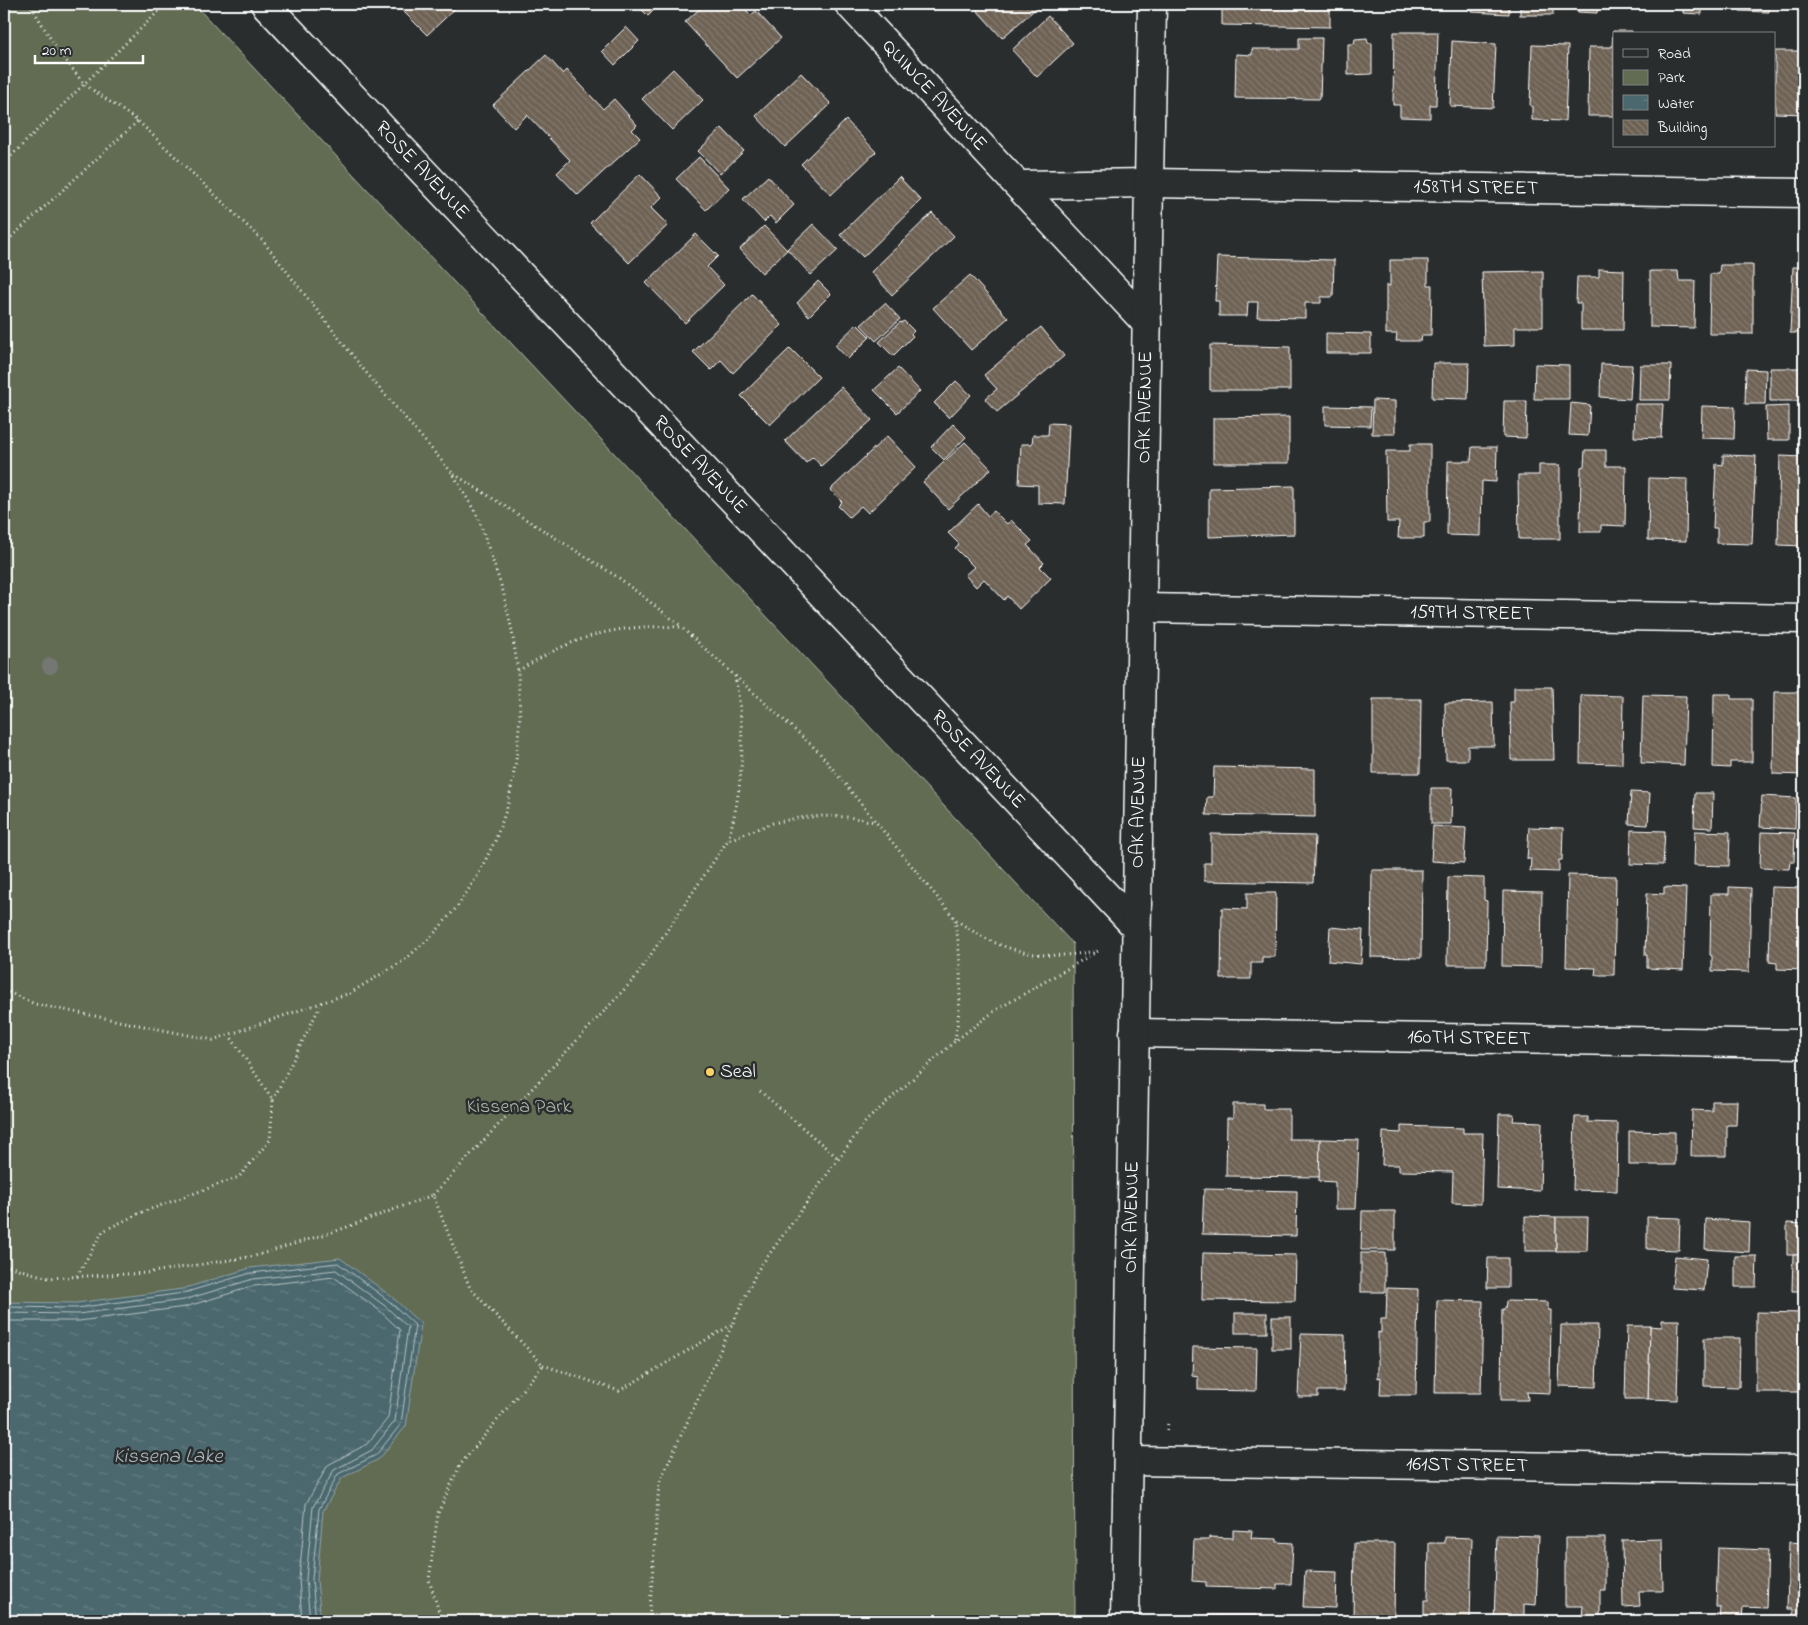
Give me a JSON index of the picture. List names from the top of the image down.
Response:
{
  "streets": {
    "street": [
      "QUINCE AVENUE",
      "ROSE AVENUE",
      "158TH STREET",
      "OAK AVENUE",
      "159TH STREET",
      "160TH STREET",
      "161ST STREET"
    ]
  },
  "crossings": [
    ["QUINCE AVENUE", "OAK AVENUE"],
    ["ROSE AVENUE", "OAK AVENUE"],
    ["158TH STREET", "OAK AVENUE"],
    ["OAK AVENUE", "159TH STREET"],
    ["OAK AVENUE", "160TH STREET"],
    ["OAK AVENUE", "161ST STREET"]
  ],
  "water": ["Kissena Lake"],
  "parks": ["Kissena Park"],
  "places": ["Seal"],
  "legend": [
    "Road",
    "Park",
    "Water",
    "Building"
  ],
  "scale_bar": "20 m"
}
